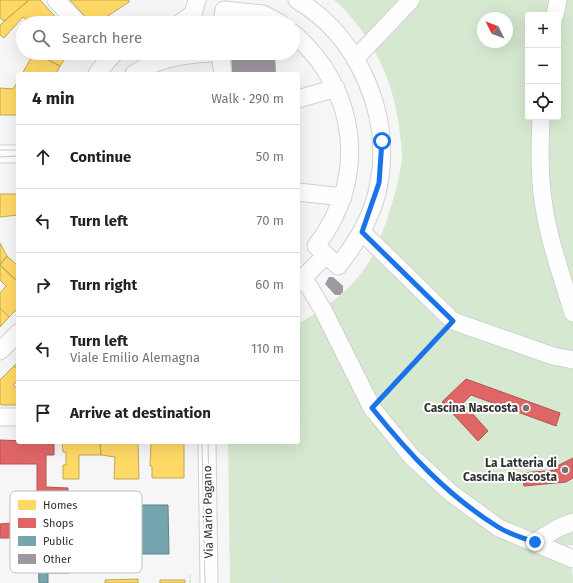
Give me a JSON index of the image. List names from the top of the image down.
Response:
{
  "streets": {
    "street": ["Via Mario Pagano"]
  },
  "places": ["Cascina Nascosta", "La Latteria di Cascina Nascosta"],
  "legend": [
    "Homes",
    "Shops",
    "Public",
    "Other"
  ],
  "north": "top left",
  "page": {
    "map_buttons": ["+", "−"],
    "search": "Search here",
    "heading": ["4 min", "Walk · 290 m"],
    "list": [
      ["Continue", "50 m"],
      ["Turn left", "70 m"],
      ["Turn right", "60 m"],
      ["Turn left", "Viale Emilio Alemagna", "110 m"],
      "Arrive at destination"
    ]
  }
}
